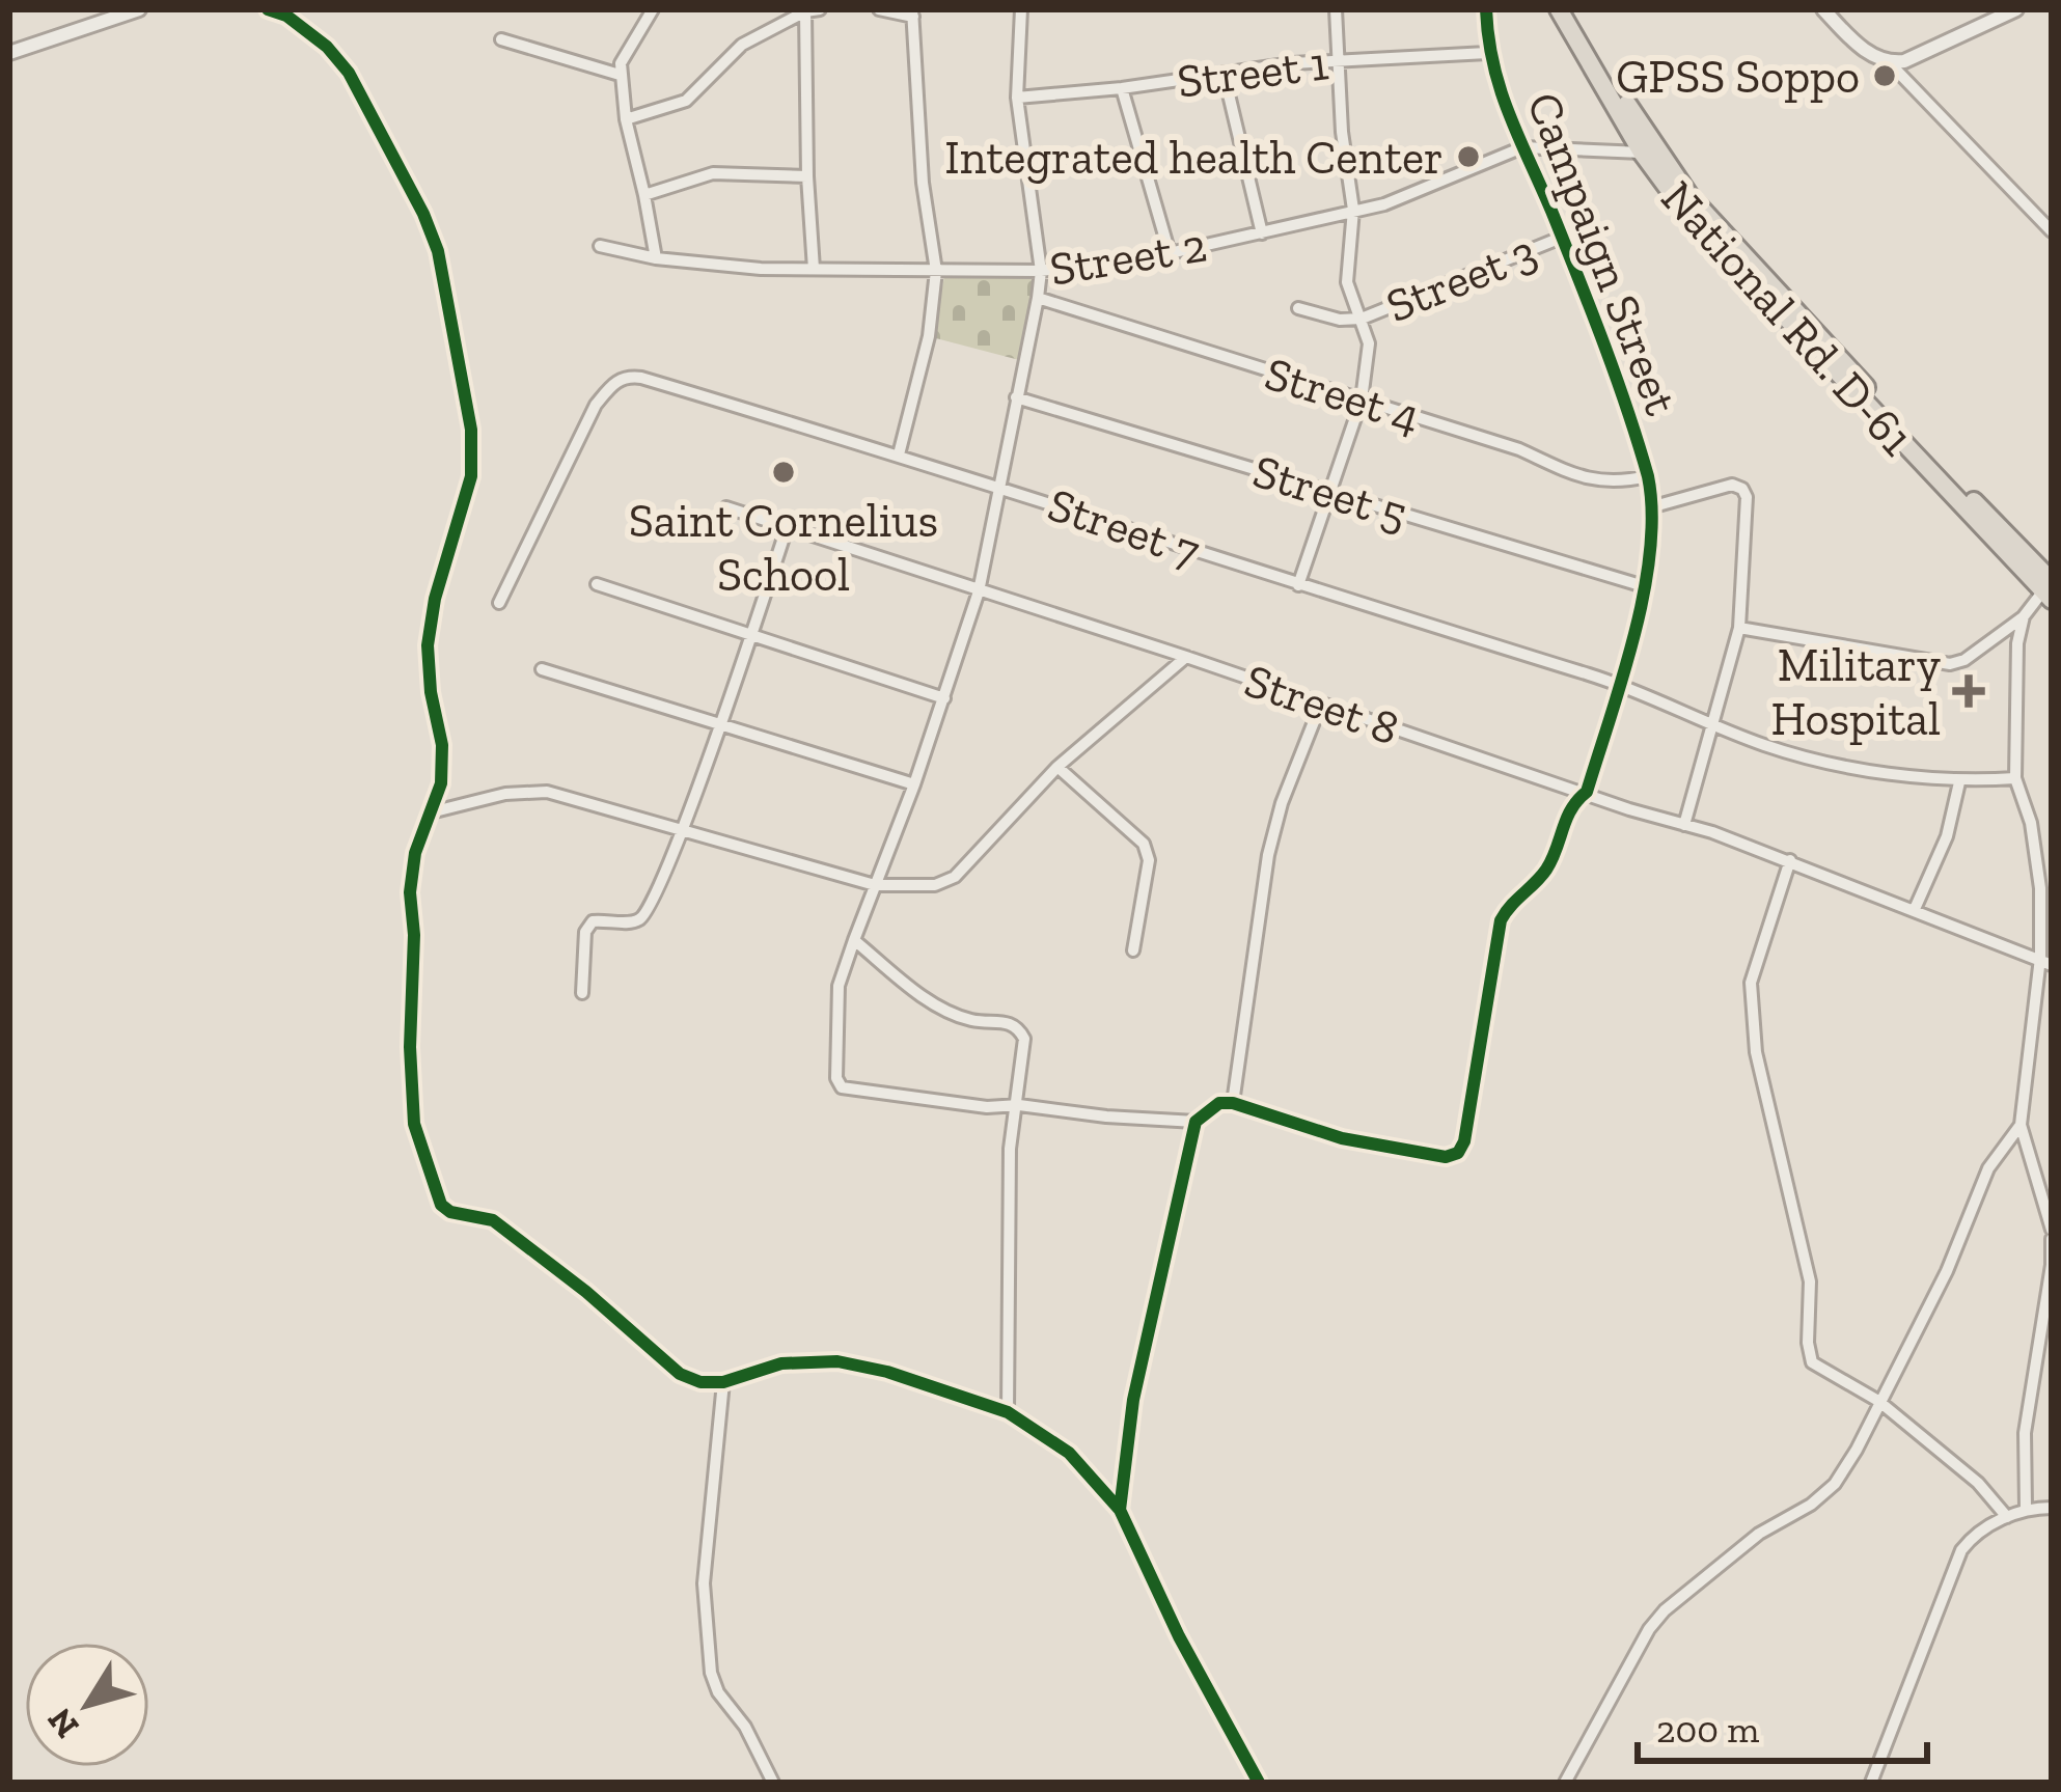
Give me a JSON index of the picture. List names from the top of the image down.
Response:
{
  "streets": {
    "highway": ["National Rd. D-61"],
    "street": [
      "Street 1",
      "Campaign Street",
      "Street 2",
      "Street 3",
      "Street 4",
      "Street 5",
      "Street 7",
      "Street 8"
    ]
  },
  "crossings": [
    ["Street 1", "Campaign Street"],
    ["Campaign Street", "Street 2"],
    ["Campaign Street", "Street 3"],
    ["Campaign Street", "Street 4"],
    ["Campaign Street", "Street 5"],
    ["Campaign Street", "Street 7"],
    ["Campaign Street", "Street 8"],
    ["Street 2", "National Rd. D-61"]
  ],
  "places": {
    "other": ["GPSS Soppo", "Integrated health Center", "Saint Cornelius School"],
    "health": ["Military Hospital"]
  },
  "scale_bar": "200 m",
  "north": "bottom left"
}
